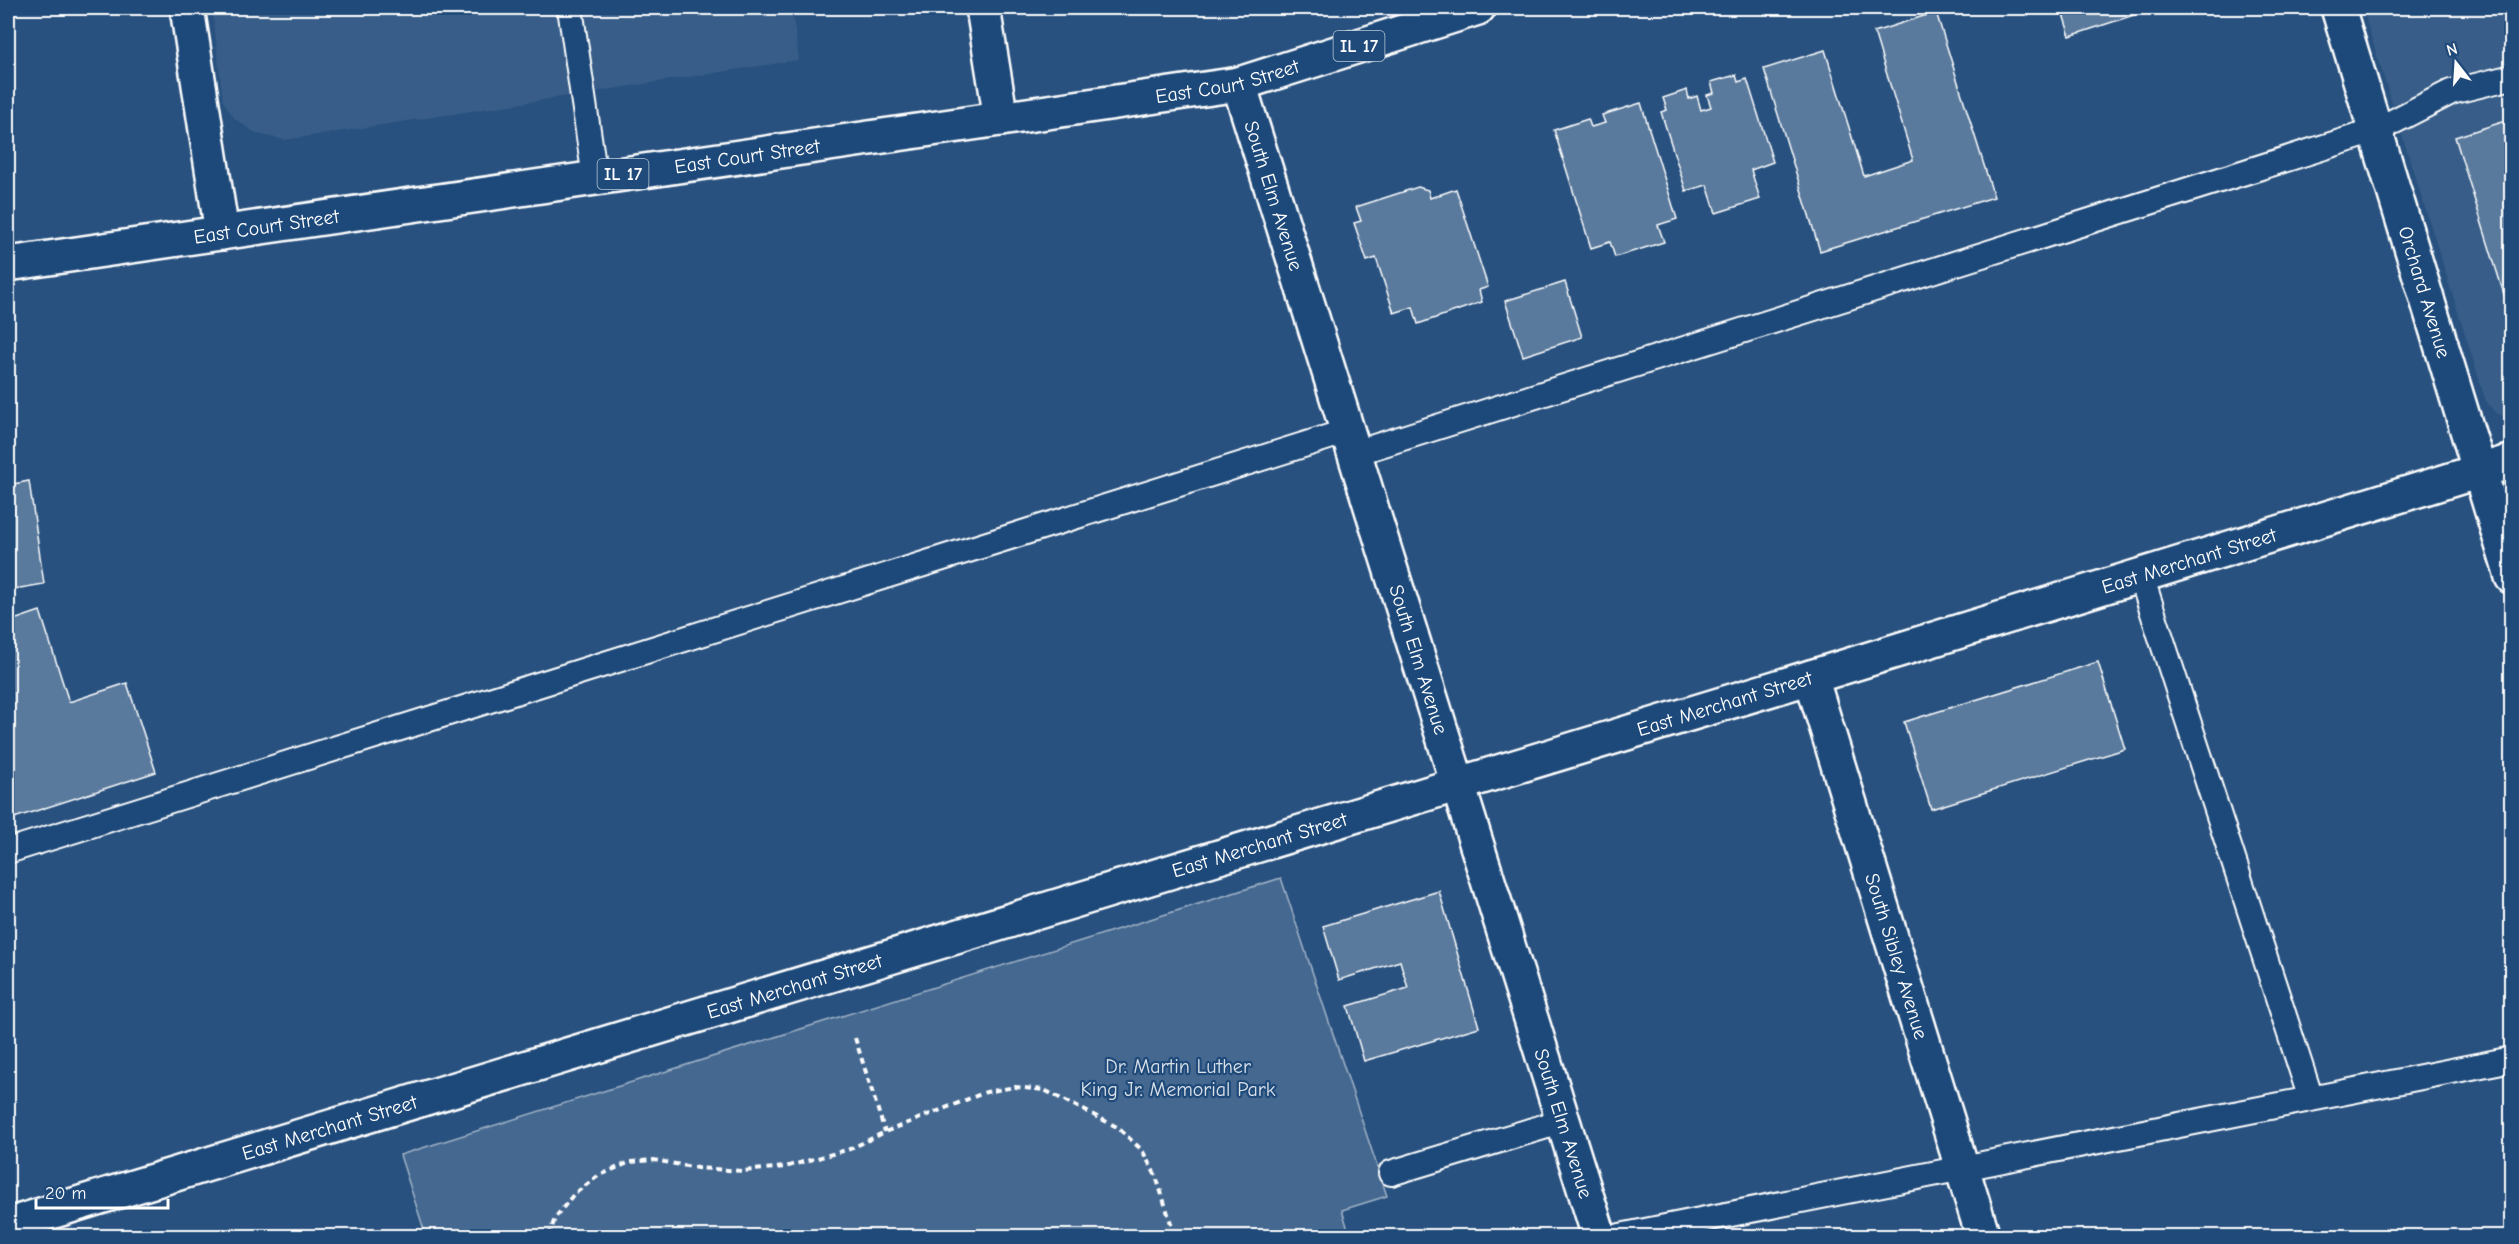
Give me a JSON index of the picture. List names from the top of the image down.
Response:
{
  "streets": {
    "street": [
      "IL 17",
      "East Court Street",
      "South Elm Avenue",
      "Orchard Avenue",
      "East Merchant Street",
      "South Sibley Avenue"
    ]
  },
  "crossings": [
    ["East Court Street", "South Elm Avenue"],
    ["South Elm Avenue", "East Merchant Street"],
    ["Orchard Avenue", "East Merchant Street"],
    ["East Merchant Street", "South Sibley Avenue"]
  ],
  "parks": ["Dr. Martin Luther King Jr. Memorial Park"],
  "scale_bar": "20 m",
  "north": "top"
}
